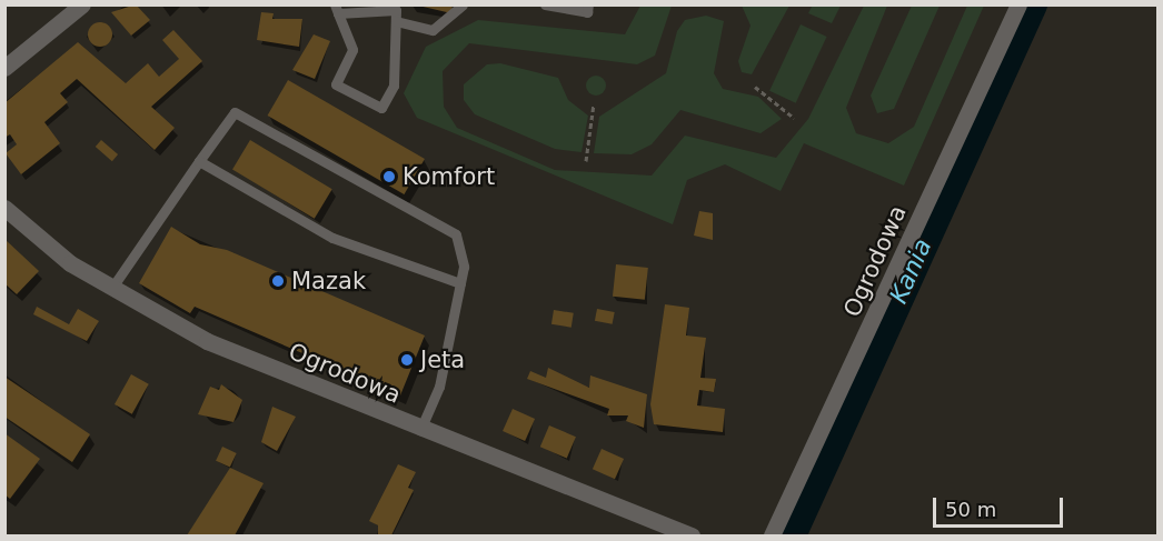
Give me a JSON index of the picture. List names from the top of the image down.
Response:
{
  "streets": {
    "street": ["Ogrodowa"]
  },
  "water": ["Kania"],
  "places": ["Komfort", "Mazak", "Jeta"],
  "scale_bar": "50 m"
}
